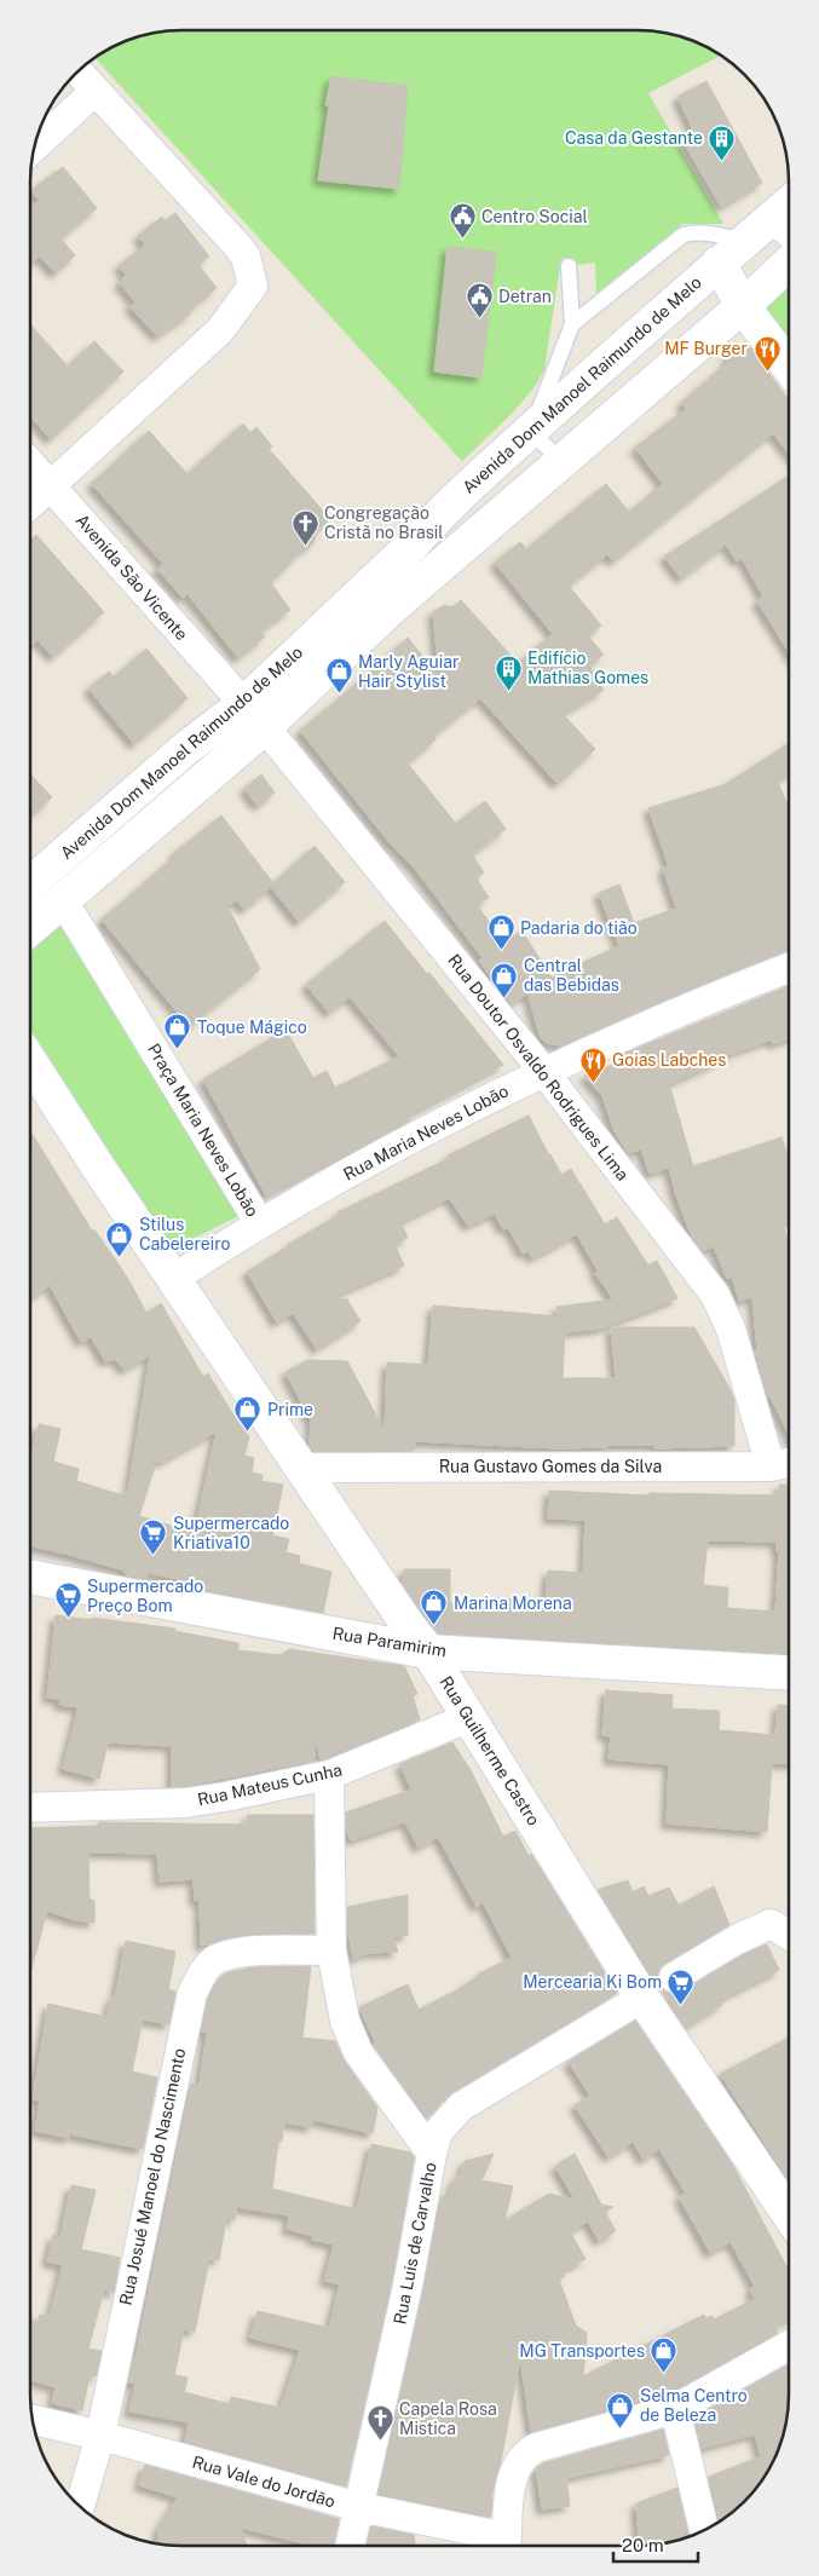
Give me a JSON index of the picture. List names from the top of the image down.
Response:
{
  "streets": {
    "main road": ["Avenida Dom Manoel Raimundo de Melo", "Rua Paramirim", "Rua Guilherme Castro"],
    "street": [
      "Avenida São Vicente",
      "Rua Doutor Osvaldo Rodrigues Lima",
      "Praça Maria Neves Lobão",
      "Rua Maria Neves Lobão",
      "Rua Gustavo Gomes da Silva",
      "Rua Mateus Cunha",
      "Rua Josué Manoel do Nascimento",
      "Rua Luis de Carvalho",
      "Rua Vale do Jordão"
    ]
  },
  "crossings": [
    ["Avenida Dom Manoel Raimundo de Melo", "Avenida São Vicente"],
    ["Avenida Dom Manoel Raimundo de Melo", "Rua Doutor Osvaldo Rodrigues Lima"],
    ["Avenida Dom Manoel Raimundo de Melo", "Praça Maria Neves Lobão"],
    ["Avenida São Vicente", "Rua Doutor Osvaldo Rodrigues Lima"],
    ["Rua Doutor Osvaldo Rodrigues Lima", "Rua Maria Neves Lobão"],
    ["Rua Doutor Osvaldo Rodrigues Lima", "Rua Gustavo Gomes da Silva"],
    ["Praça Maria Neves Lobão", "Rua Maria Neves Lobão"],
    ["Praça Maria Neves Lobão", "Rua Guilherme Castro"],
    ["Rua Gustavo Gomes da Silva", "Rua Guilherme Castro"],
    ["Rua Paramirim", "Rua Guilherme Castro"],
    ["Rua Guilherme Castro", "Rua Mateus Cunha"],
    ["Rua Mateus Cunha", "Rua Luis de Carvalho"],
    ["Rua Josué Manoel do Nascimento", "Rua Luis de Carvalho"],
    ["Rua Josué Manoel do Nascimento", "Rua Vale do Jordão"],
    ["Rua Luis de Carvalho", "Rua Vale do Jordão"]
  ],
  "places": {
    "building": ["Casa da Gestante", "Edifício Mathias Gomes"],
    "public building": ["Centro Social", "Detran"],
    "restaurant": ["MF Burger", "Goias Labches"],
    "church": ["Congregação Cristã no Brasil", "Capela Rosa Mistica"],
    "shop": [
      "Marly Aguiar Hair Stylist",
      "Padaria do tião",
      "Central das Bebidas",
      "Toque Mágico",
      "Stilus Cabelereiro",
      "Prime",
      "Marina Morena",
      "MG Transportes",
      "Selma Centro de Beleza"
    ],
    "supermarket": ["Supermercado Kriativa10", "Supermercado Preço Bom", "Mercearia Ki Bom"]
  },
  "scale_bar": "20 m"
}
